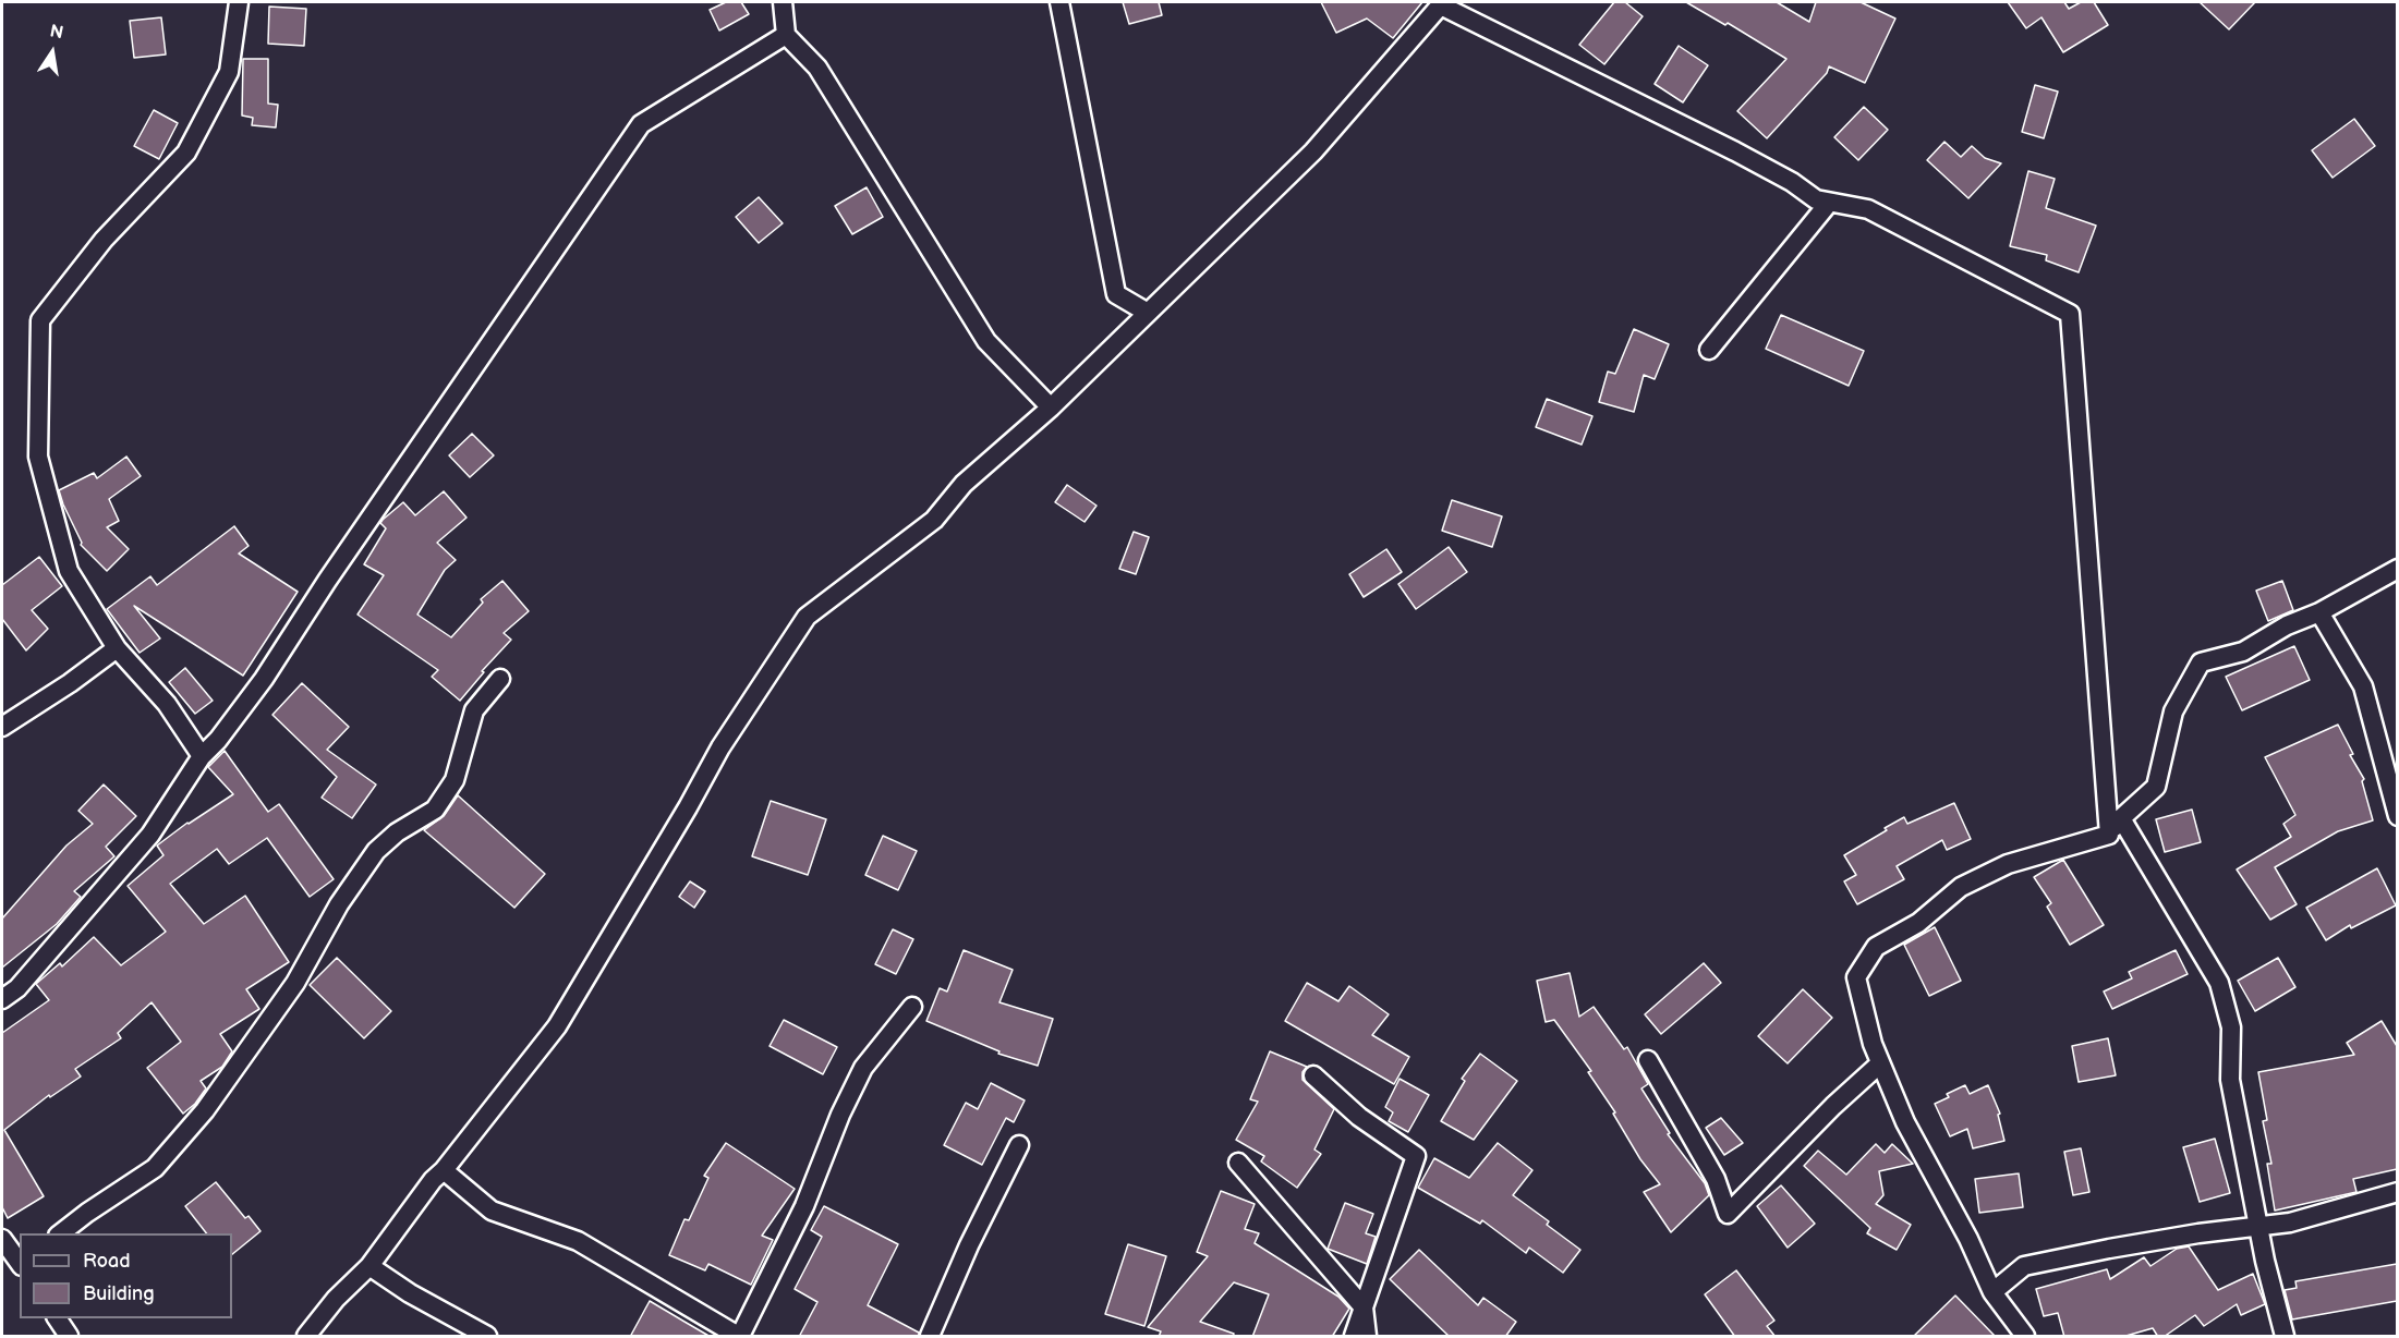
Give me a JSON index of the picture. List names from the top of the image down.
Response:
{
  "legend": ["Road", "Building"],
  "north": "top"
}
